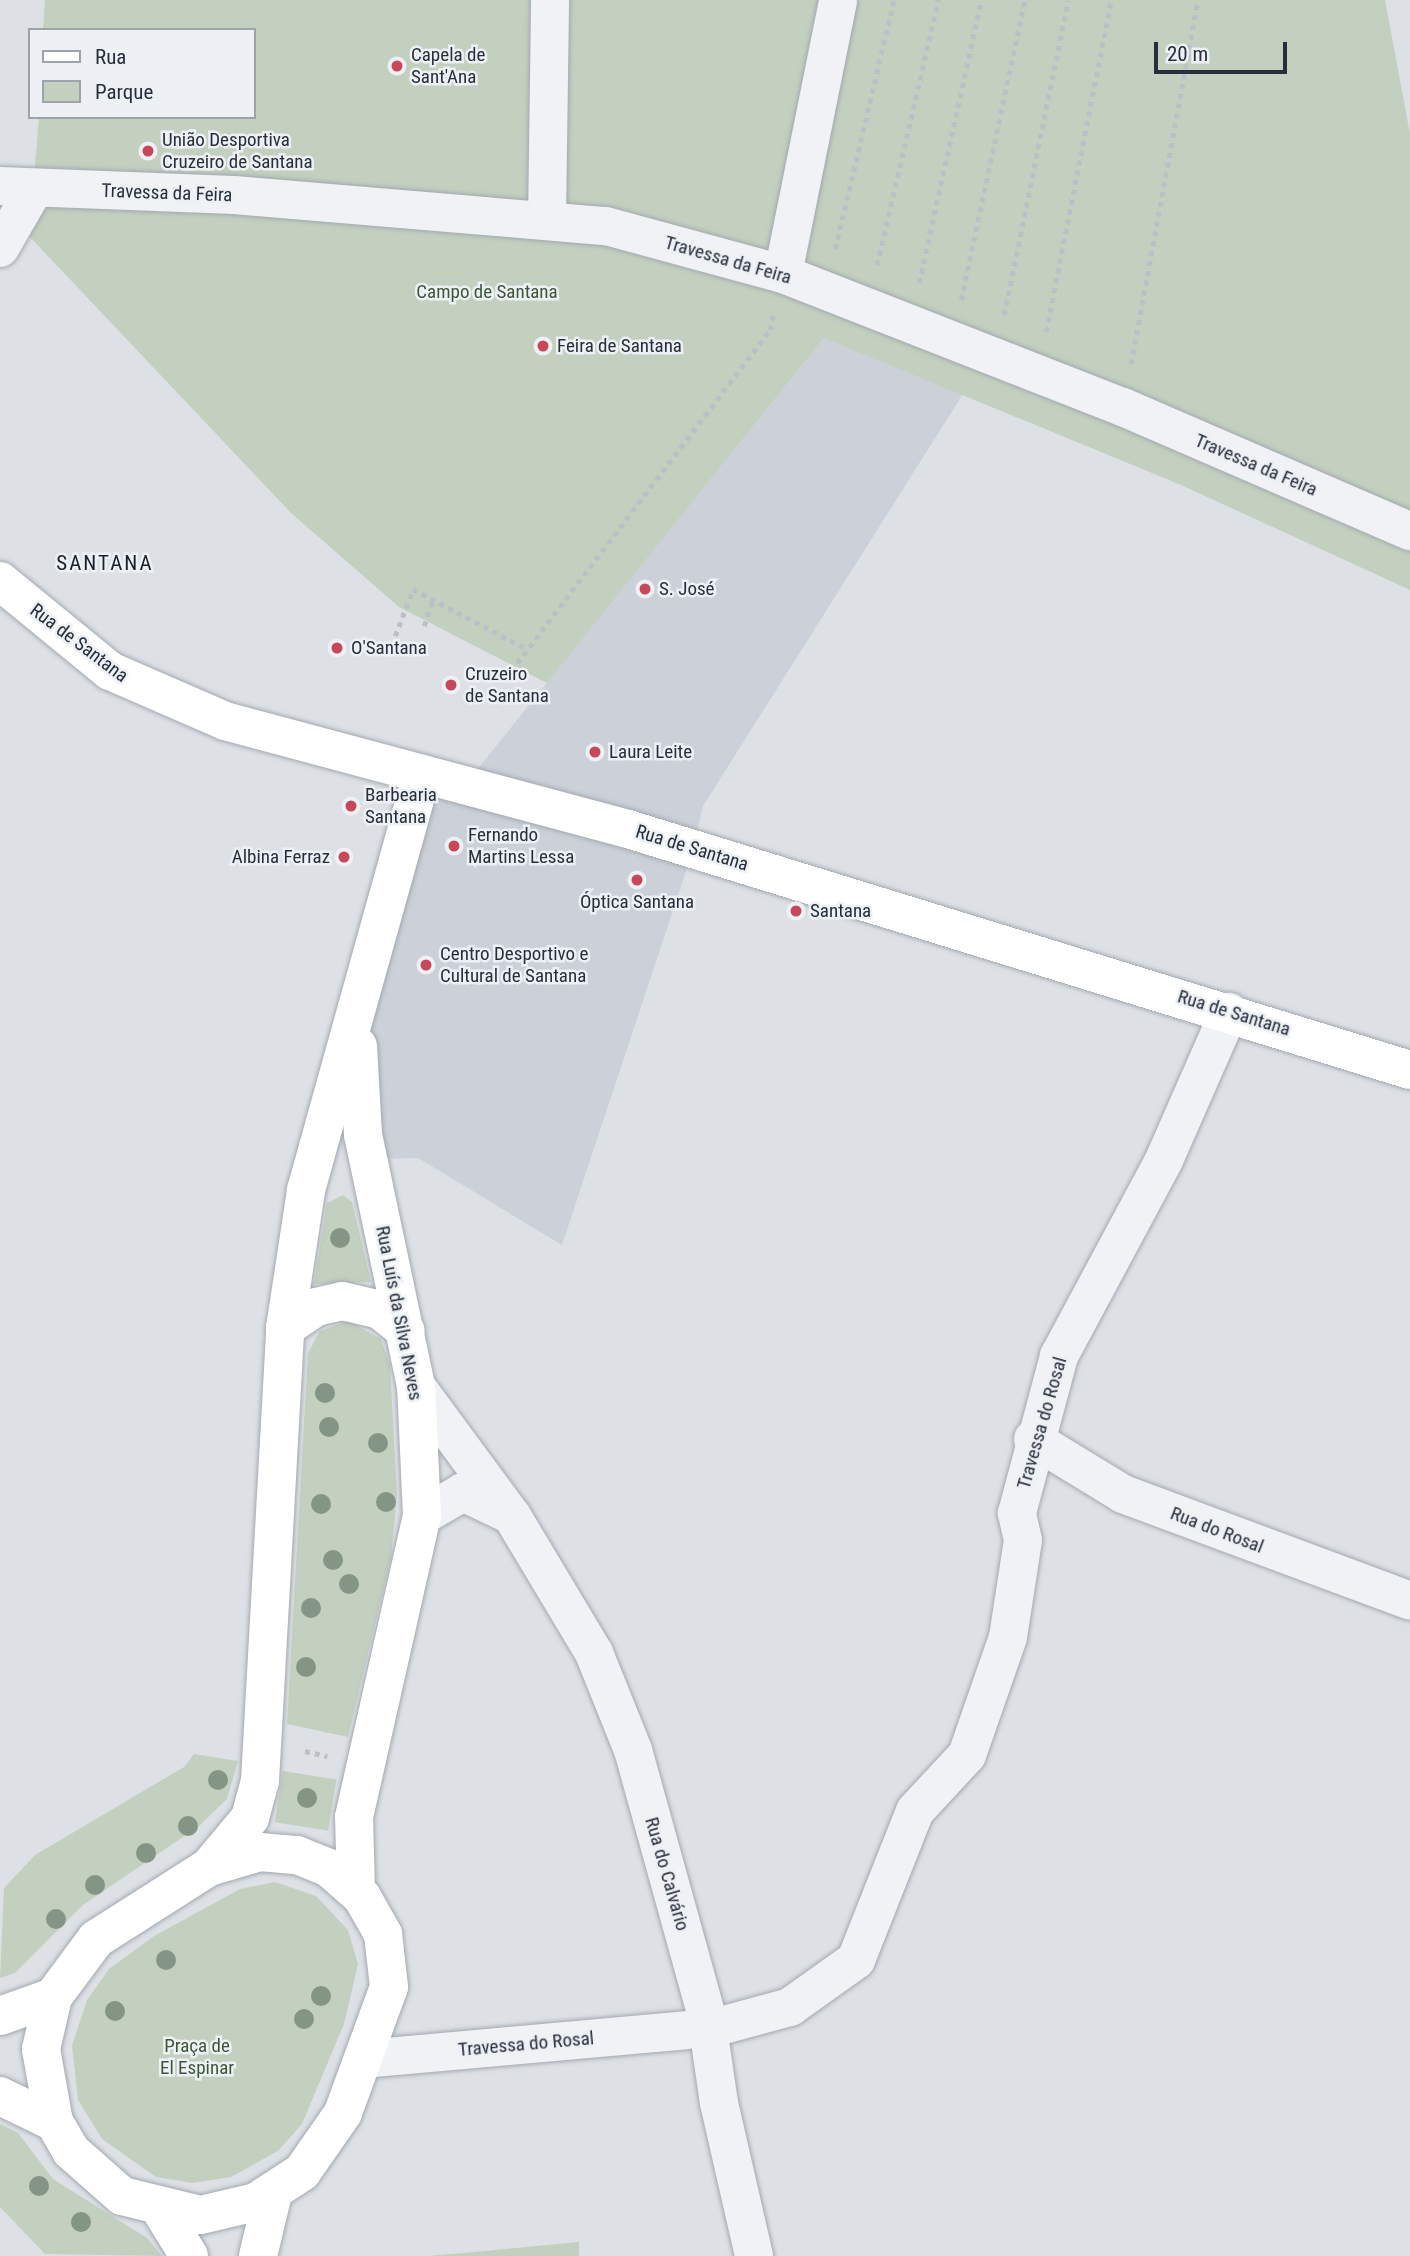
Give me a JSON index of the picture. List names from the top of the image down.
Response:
{
  "streets": {
    "main road": ["Rua de Santana", "Rua Luís da Silva Neves"],
    "street": [
      "Travessa da Feira",
      "Travessa do Rosal",
      "Rua do Rosal",
      "Rua do Calvário"
    ]
  },
  "crossings": [
    ["Rua de Santana", "Rua Luís da Silva Neves"],
    ["Rua de Santana", "Travessa do Rosal"],
    ["Rua Luís da Silva Neves", "Rua do Calvário"],
    ["Travessa do Rosal", "Rua do Rosal"],
    ["Travessa do Rosal", "Rua do Calvário"]
  ],
  "districts": ["SANTANA"],
  "parks": ["Campo de Santana", "Praça de El Espinar"],
  "places": [
    "Capela de Sant'Ana",
    "União Desportiva Cruzeiro de Santana",
    "Feira de Santana",
    "S. José",
    "O'Santana",
    "Cruzeiro de Santana",
    "Laura Leite",
    "Barbearia Santana",
    "Fernando Martins Lessa",
    "Albina Ferraz",
    "Óptica Santana",
    "Santana",
    "Centro Desportivo e Cultural de Santana"
  ],
  "legend": ["Rua", "Parque"],
  "scale_bar": "20 m"
}
